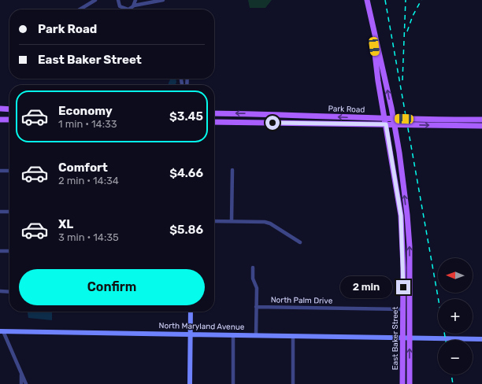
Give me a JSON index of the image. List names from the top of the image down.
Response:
{
  "streets": {
    "main road": ["Park Road", "East Baker Street"],
    "street": ["North Palm Drive", "North Maryland Avenue"]
  },
  "crossings": [
    ["Park Road", "East Baker Street"],
    ["North Palm Drive", "East Baker Street"],
    ["North Maryland Avenue", "East Baker Street"]
  ],
  "north": "left",
  "page": {
    "banner": ["Park Road", "East Baker Street"],
    "list": [
      {
        "name": "Economy",
        "note": "1 min · 14:33",
        "value": "$3.45"
      },
      {
        "name": "Comfort",
        "note": "2 min · 14:34",
        "value": "$4.66"
      },
      {
        "name": "XL",
        "note": "3 min · 14:35",
        "value": "$5.86"
      }
    ],
    "map_buttons": ["+", "−"],
    "buttons": "Confirm",
    "bubble": "2 min"
  }
}
